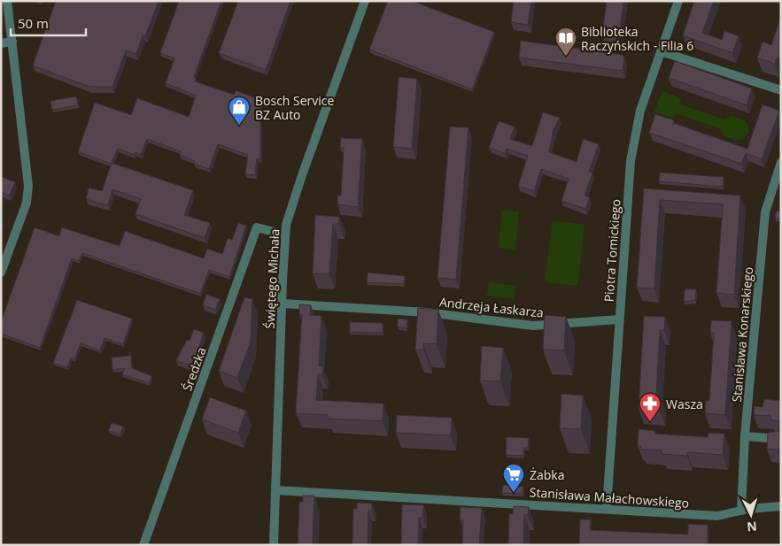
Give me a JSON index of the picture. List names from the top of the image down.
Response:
{
  "streets": {
    "street": [
      "Piotra Tomickiego",
      "Świętego Michała",
      "Andrzeja Łaskarza",
      "Stanisława Konarskiego",
      "Średzka",
      "Stanisława Małachowskiego"
    ]
  },
  "crossings": [
    ["Piotra Tomickiego", "Andrzeja Łaskarza"],
    ["Piotra Tomickiego", "Stanisława Małachowskiego"],
    ["Świętego Michała", "Andrzeja Łaskarza"],
    ["Świętego Michała", "Średzka"],
    ["Świętego Michała", "Stanisława Małachowskiego"],
    ["Stanisława Konarskiego", "Stanisława Małachowskiego"]
  ],
  "places": {
    "library": ["Biblioteka Raczyńskich - Filia 6"],
    "shop": ["Bosch Service BZ Auto"],
    "pharmacy": ["Wasza"],
    "supermarket": ["Żabka"]
  },
  "scale_bar": "50 m",
  "north": "bottom"
}
